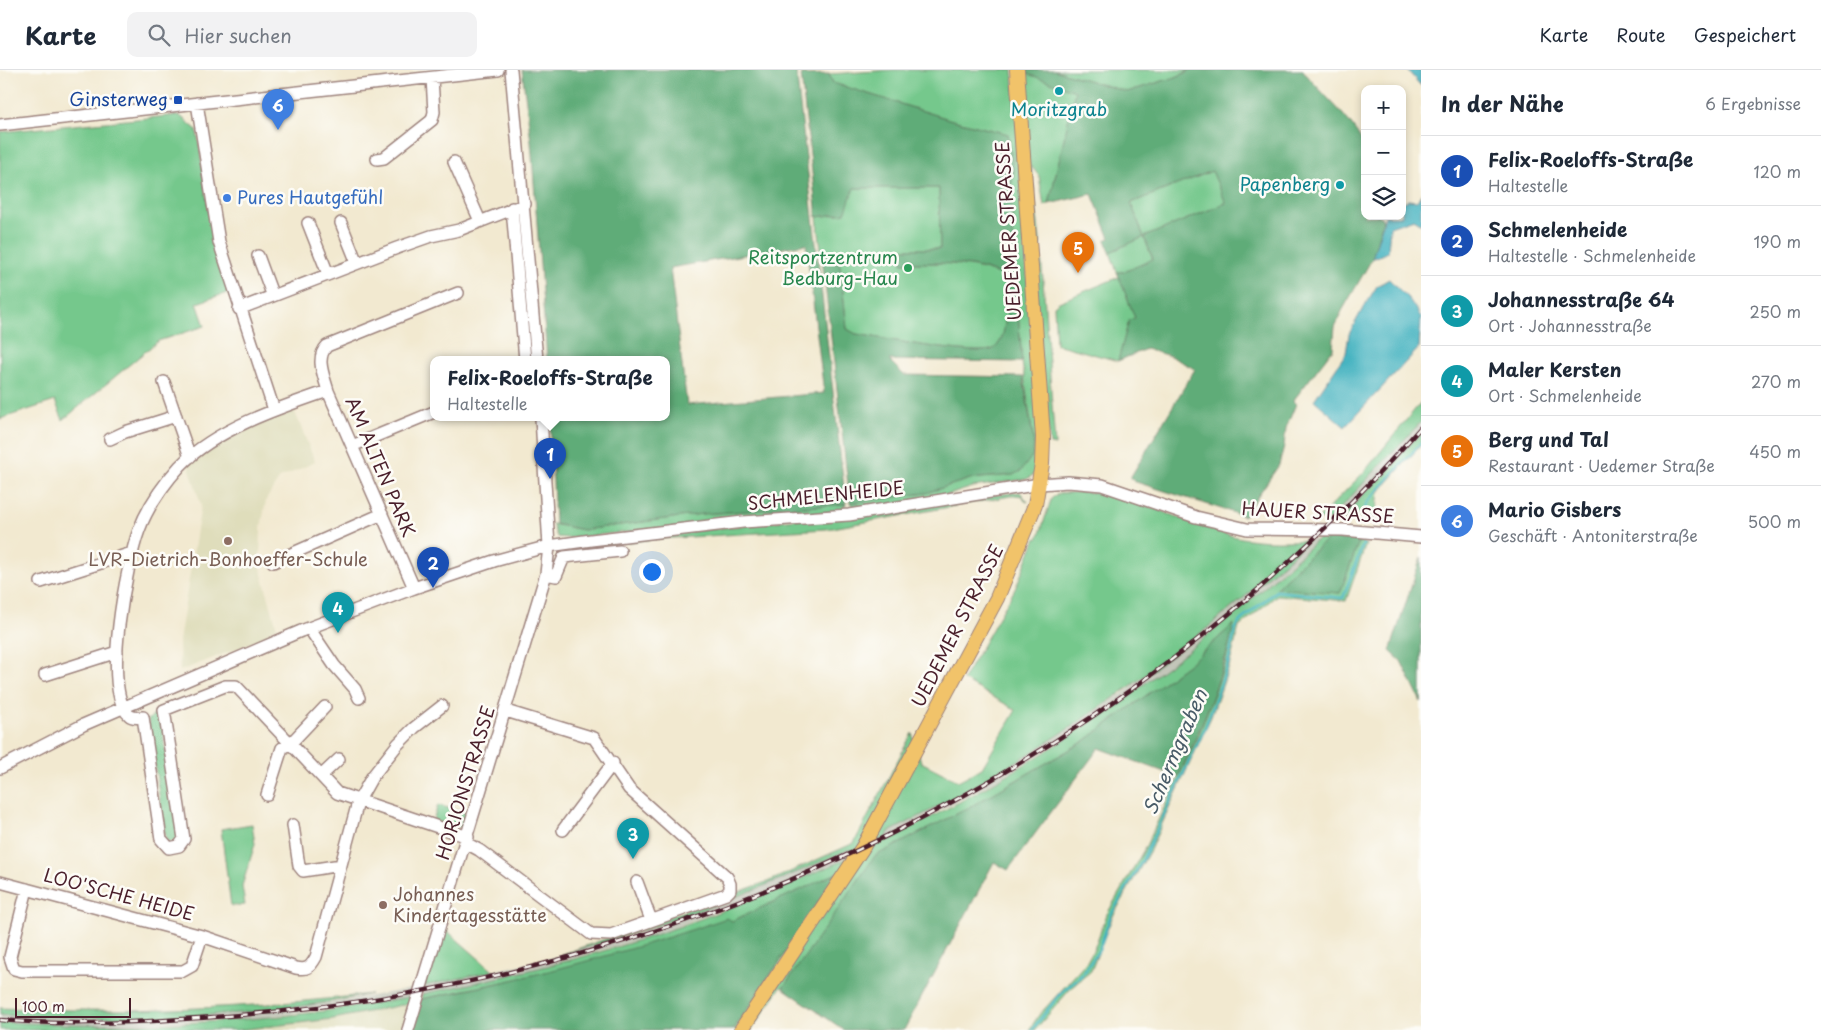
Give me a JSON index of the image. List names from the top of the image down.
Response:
{
  "streets": {
    "main road": ["UEDEMER STRASSE"],
    "street": [
      "AM ALTEN PARK",
      "SCHMELENHEIDE",
      "HAUER STRASSE",
      "HORIONSTRASSE",
      "LOO'SCHE HEIDE"
    ]
  },
  "crossings": [
    ["UEDEMER STRASSE", "SCHMELENHEIDE"],
    ["UEDEMER STRASSE", "HAUER STRASSE"],
    ["AM ALTEN PARK", "SCHMELENHEIDE"],
    ["SCHMELENHEIDE", "HAUER STRASSE"],
    ["SCHMELENHEIDE", "HORIONSTRASSE"]
  ],
  "water": ["Schermgraben"],
  "places": {
    "other": [
      "Moritzgrab",
      "Papenberg",
      "Pures Hautgefühl",
      "Reitsportzentrum Bedburg-Hau",
      "LVR-Dietrich-Bonhoeffer-Schule",
      "Johannes Kindertagesstätte"
    ],
    "transit": ["Ginsterweg"]
  },
  "scale_bar": "100 m",
  "page": {
    "header": "Karte",
    "search": "Hier suchen",
    "nav": ["Karte", "Route", "Gespeichert"],
    "heading": ["In der Nähe", "6 Ergebnisse"],
    "map_buttons": ["+", "−"],
    "pins": [
      "6",
      "5",
      "1",
      "2",
      "4",
      "3"
    ],
    "list": [
      {
        "mark": "1",
        "name": "Felix-Roeloffs-Straße",
        "note": "Haltestelle",
        "value": "120 m"
      },
      {
        "mark": "2",
        "name": "Schmelenheide",
        "note": "Haltestelle · Schmelenheide",
        "value": "190 m"
      },
      {
        "mark": "3",
        "name": "Johannesstraße 64",
        "note": "Ort · Johannesstraße",
        "value": "250 m"
      },
      {
        "mark": "4",
        "name": "Maler Kersten",
        "note": "Ort · Schmelenheide",
        "value": "270 m"
      },
      {
        "mark": "5",
        "name": "Berg und Tal",
        "note": "Restaurant · Uedemer Straße",
        "value": "450 m"
      },
      {
        "mark": "6",
        "name": "Mario Gisbers",
        "note": "Geschäft · Antoniterstraße",
        "value": "500 m"
      }
    ],
    "popup": ["Felix-Roeloffs-Straße", "Haltestelle"],
    "scale": "100 m"
  }
}
